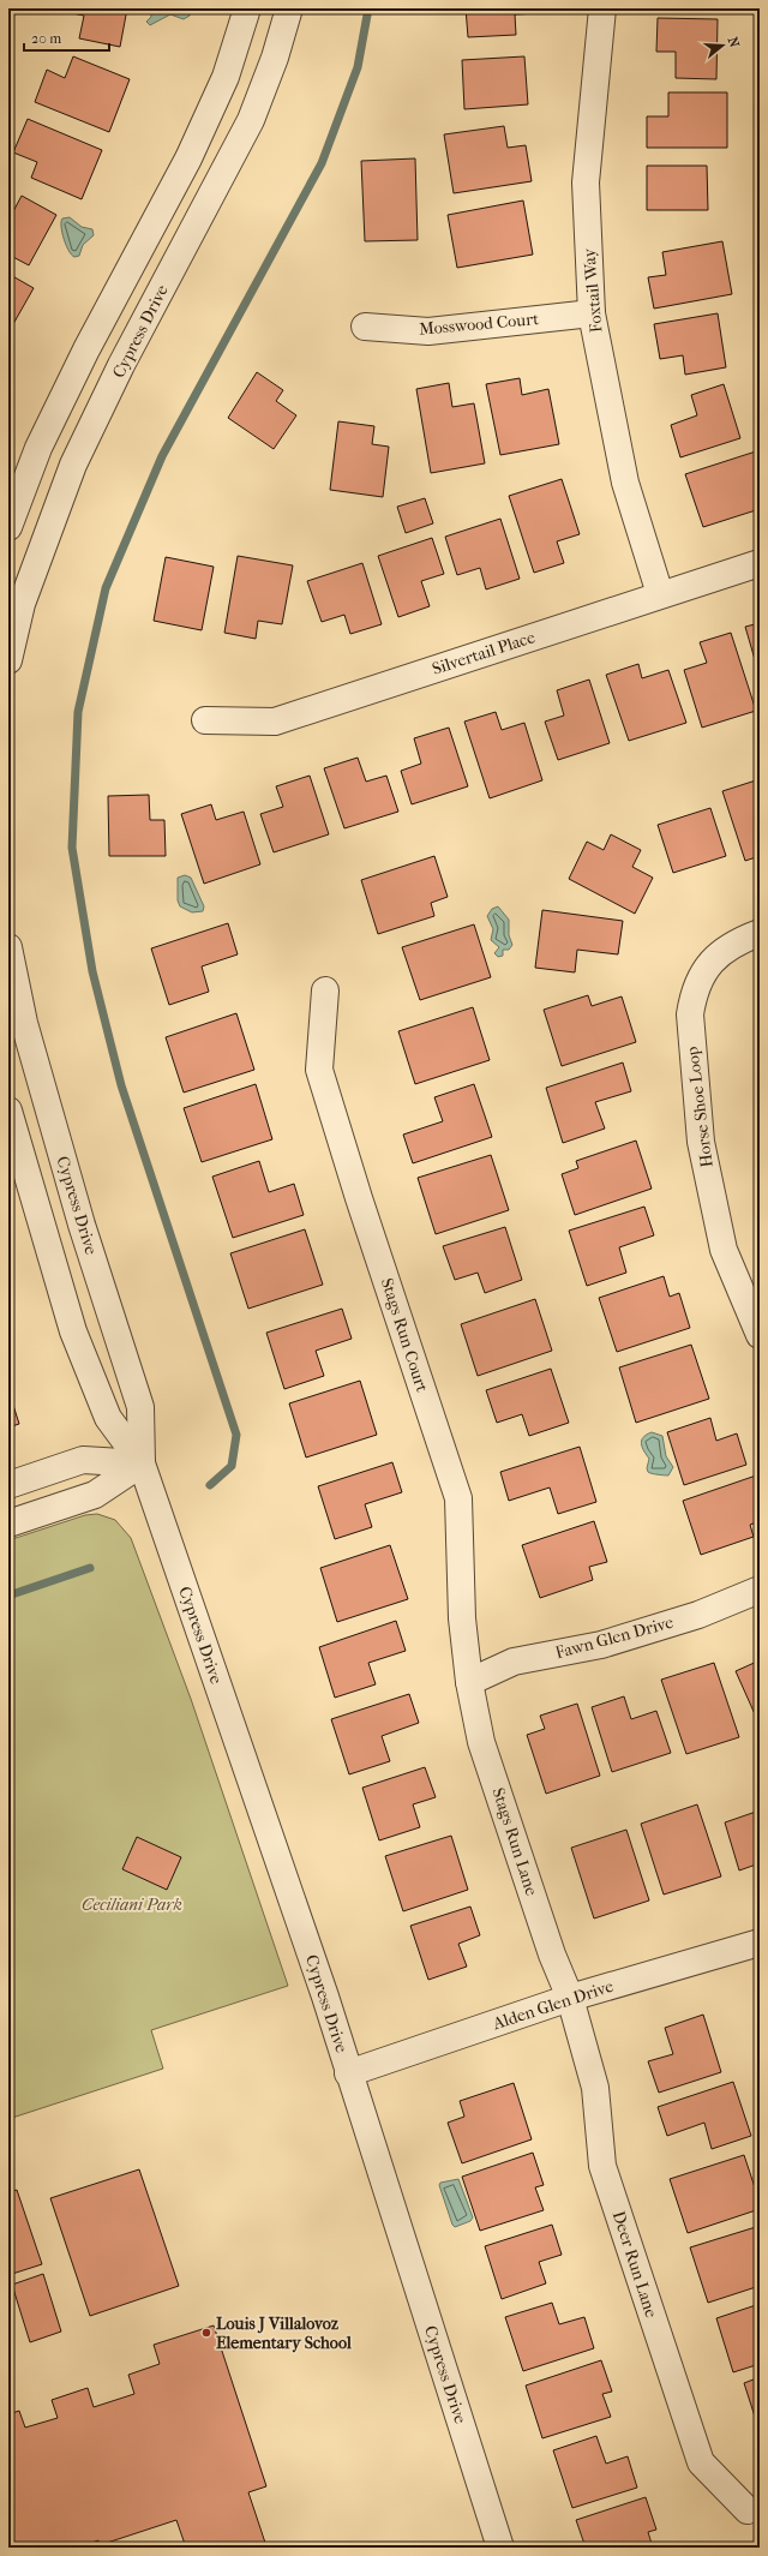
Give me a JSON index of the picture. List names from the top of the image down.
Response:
{
  "streets": {
    "street": [
      "Foxtail Way",
      "Mosswood Court",
      "Cypress Drive",
      "Silvertail Place",
      "Horse Shoe Loop",
      "Stags Run Court",
      "Fawn Glen Drive",
      "Stags Run Lane",
      "Alden Glen Drive",
      "Deer Run Lane"
    ]
  },
  "crossings": [
    ["Foxtail Way", "Mosswood Court"],
    ["Foxtail Way", "Silvertail Place"],
    ["Cypress Drive", "Alden Glen Drive"],
    ["Stags Run Court", "Fawn Glen Drive"],
    ["Stags Run Court", "Stags Run Lane"],
    ["Fawn Glen Drive", "Stags Run Lane"],
    ["Stags Run Lane", "Alden Glen Drive"],
    ["Stags Run Lane", "Deer Run Lane"],
    ["Alden Glen Drive", "Deer Run Lane"]
  ],
  "parks": ["Ceciliani Park"],
  "places": ["Louis J Villalovoz Elementary School"],
  "scale_bar": "20 m",
  "north": "right"
}
